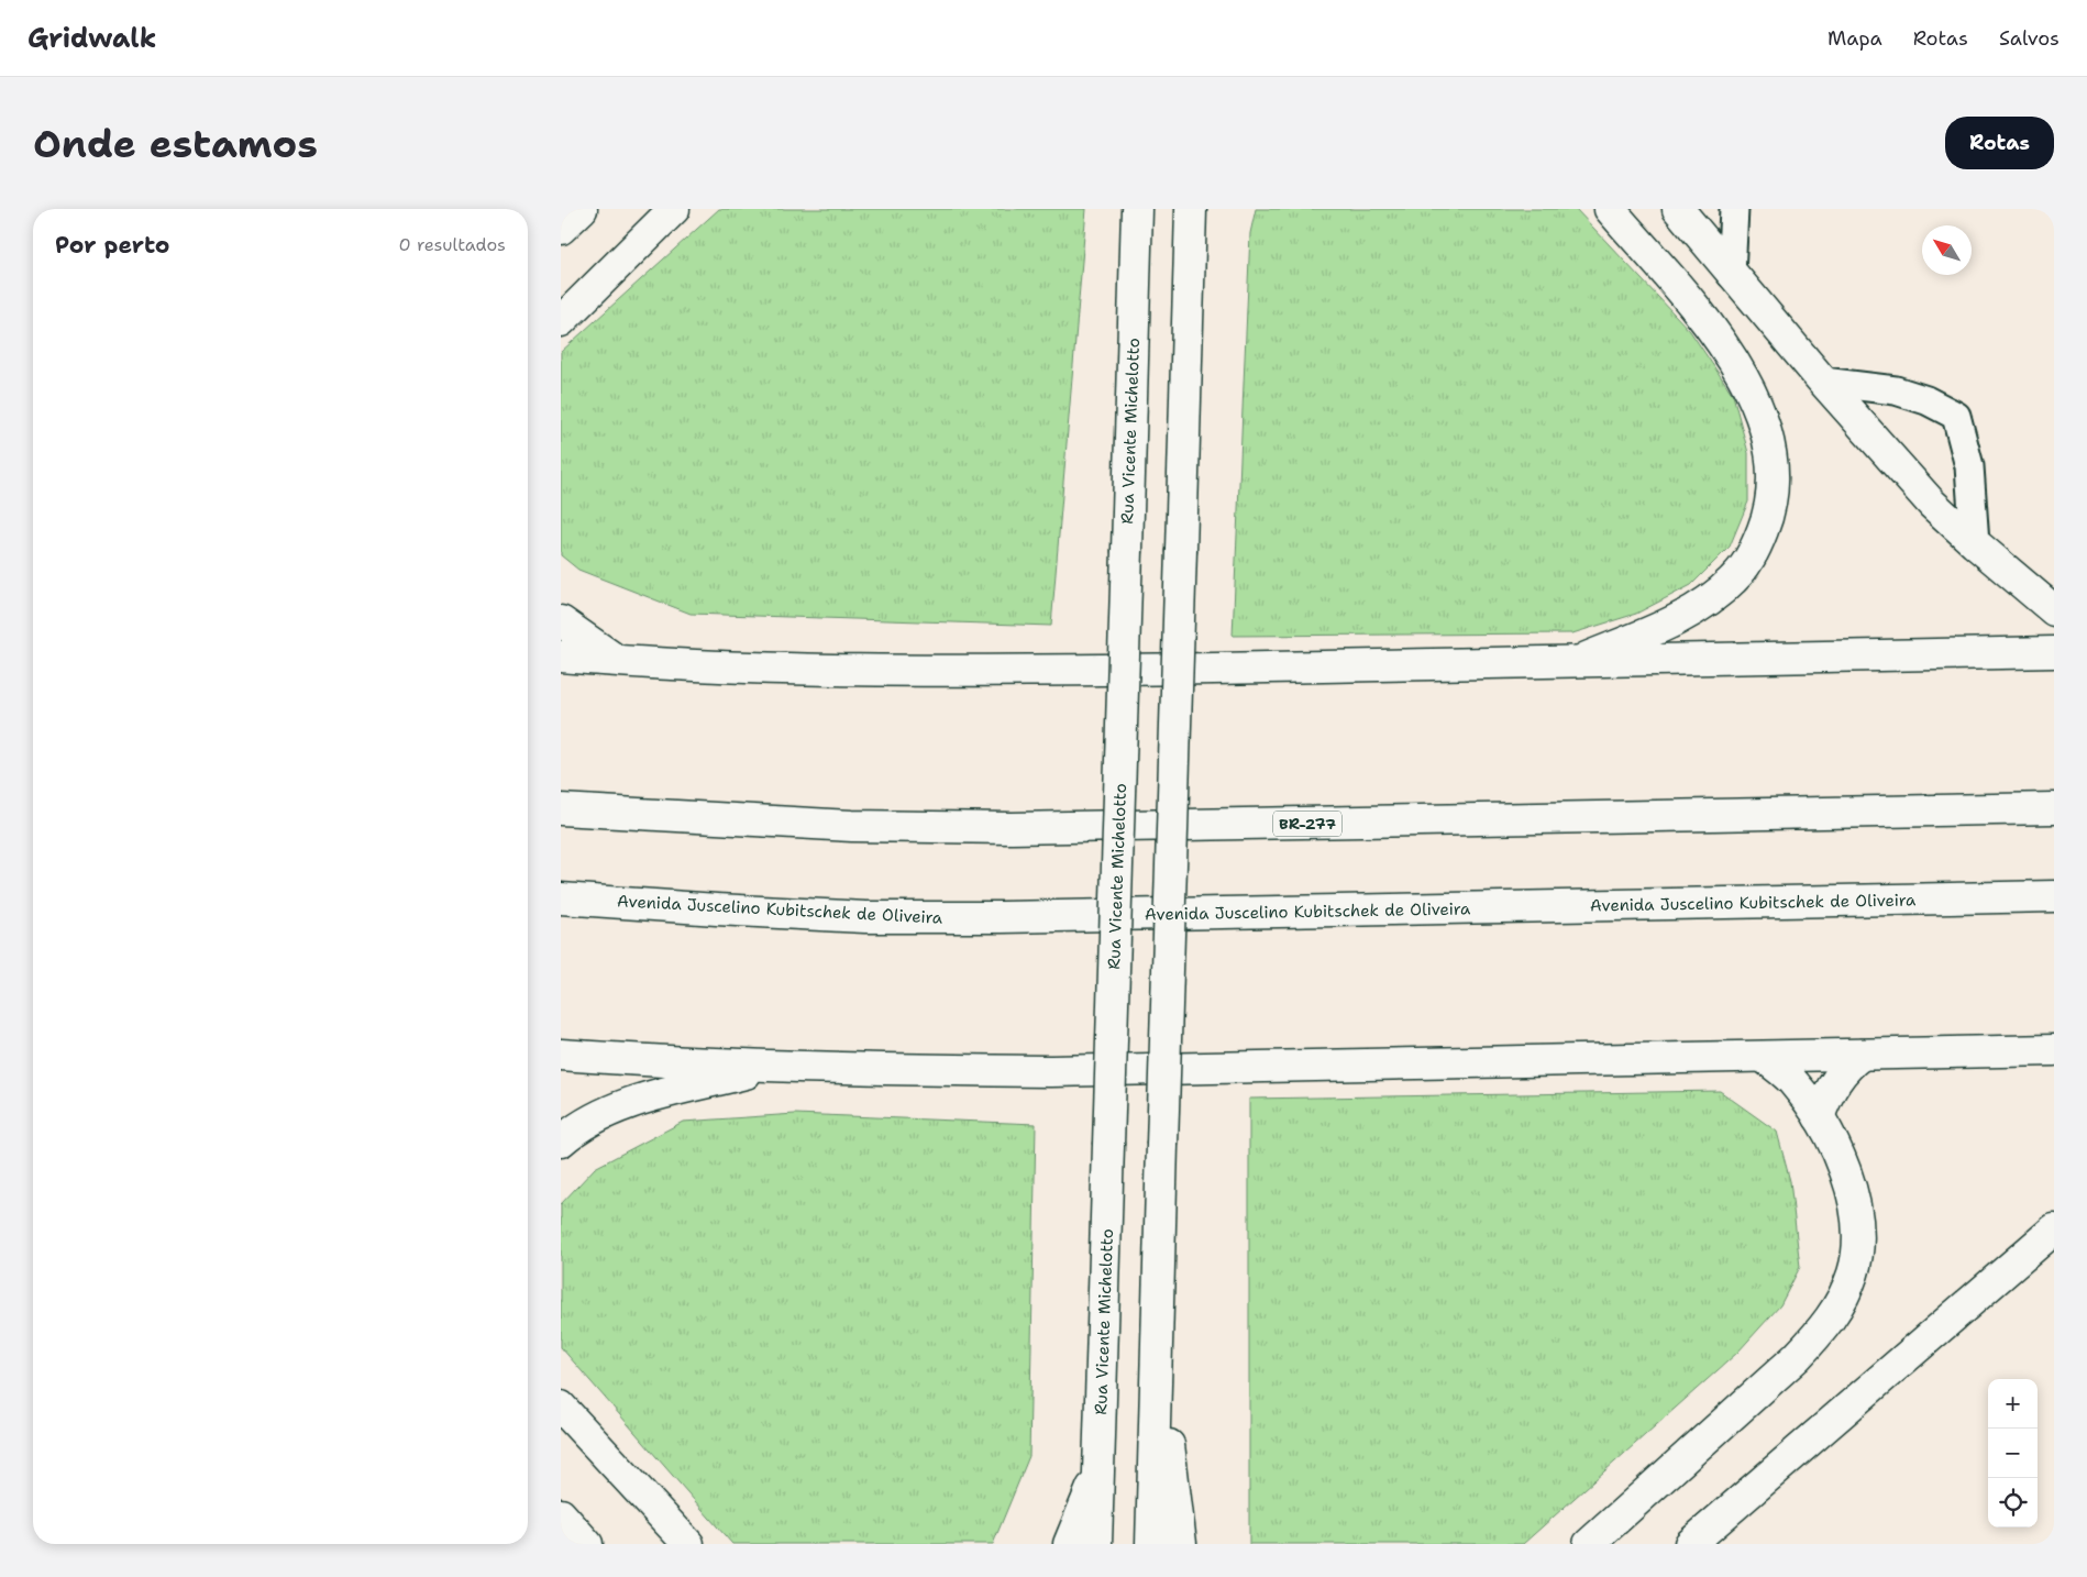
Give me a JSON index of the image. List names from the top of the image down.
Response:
{
  "streets": {
    "main road": ["Rua Vicente Michelotto", "BR-277", "Avenida Juscelino Kubitschek de Oliveira"]
  },
  "north": "top left",
  "page": {
    "header": "Gridwalk",
    "nav": ["Mapa", "Rotas", "Salvos"],
    "buttons": "Rotas",
    "title": "Onde estamos",
    "heading": ["Por perto", "0 resultados"],
    "map_buttons": ["+", "−"]
  }
}
